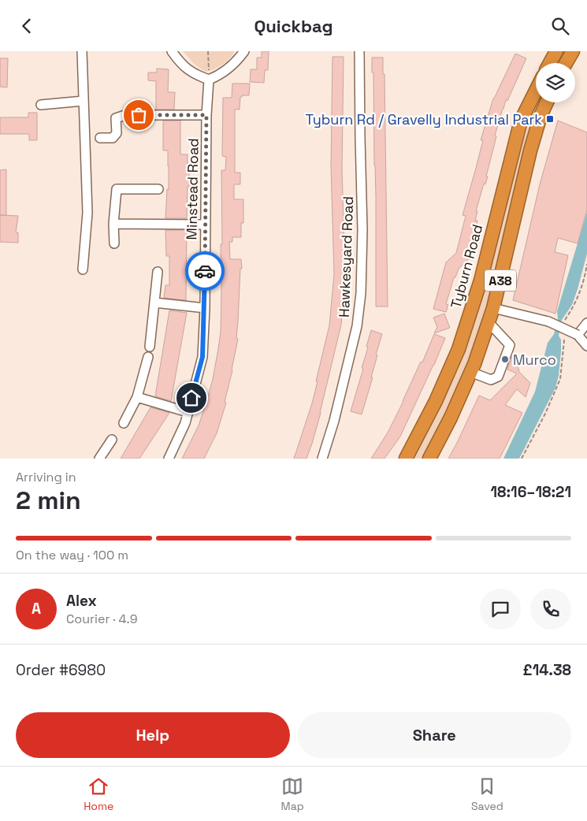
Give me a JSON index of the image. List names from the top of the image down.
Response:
{
  "streets": {
    "highway": ["Tyburn Road", "A38"],
    "street": ["Minstead Road", "Hawkesyard Road"]
  },
  "places": {
    "transit": ["Tyburn Rd / Gravelly Industrial Park"],
    "other": ["Murco"]
  },
  "page": {
    "header": "Quickbag",
    "heading": ["2 min", "Arriving in", "18:16–18:21"],
    "panel": [
      "Alex",
      "Courier · 4.9",
      "Order #6980",
      "£14.38"
    ],
    "bar": "On the way · 100 m",
    "round": "A",
    "buttons": ["Help", "Share"],
    "tabs": ["Home", "Map", "Saved"]
  }
}
